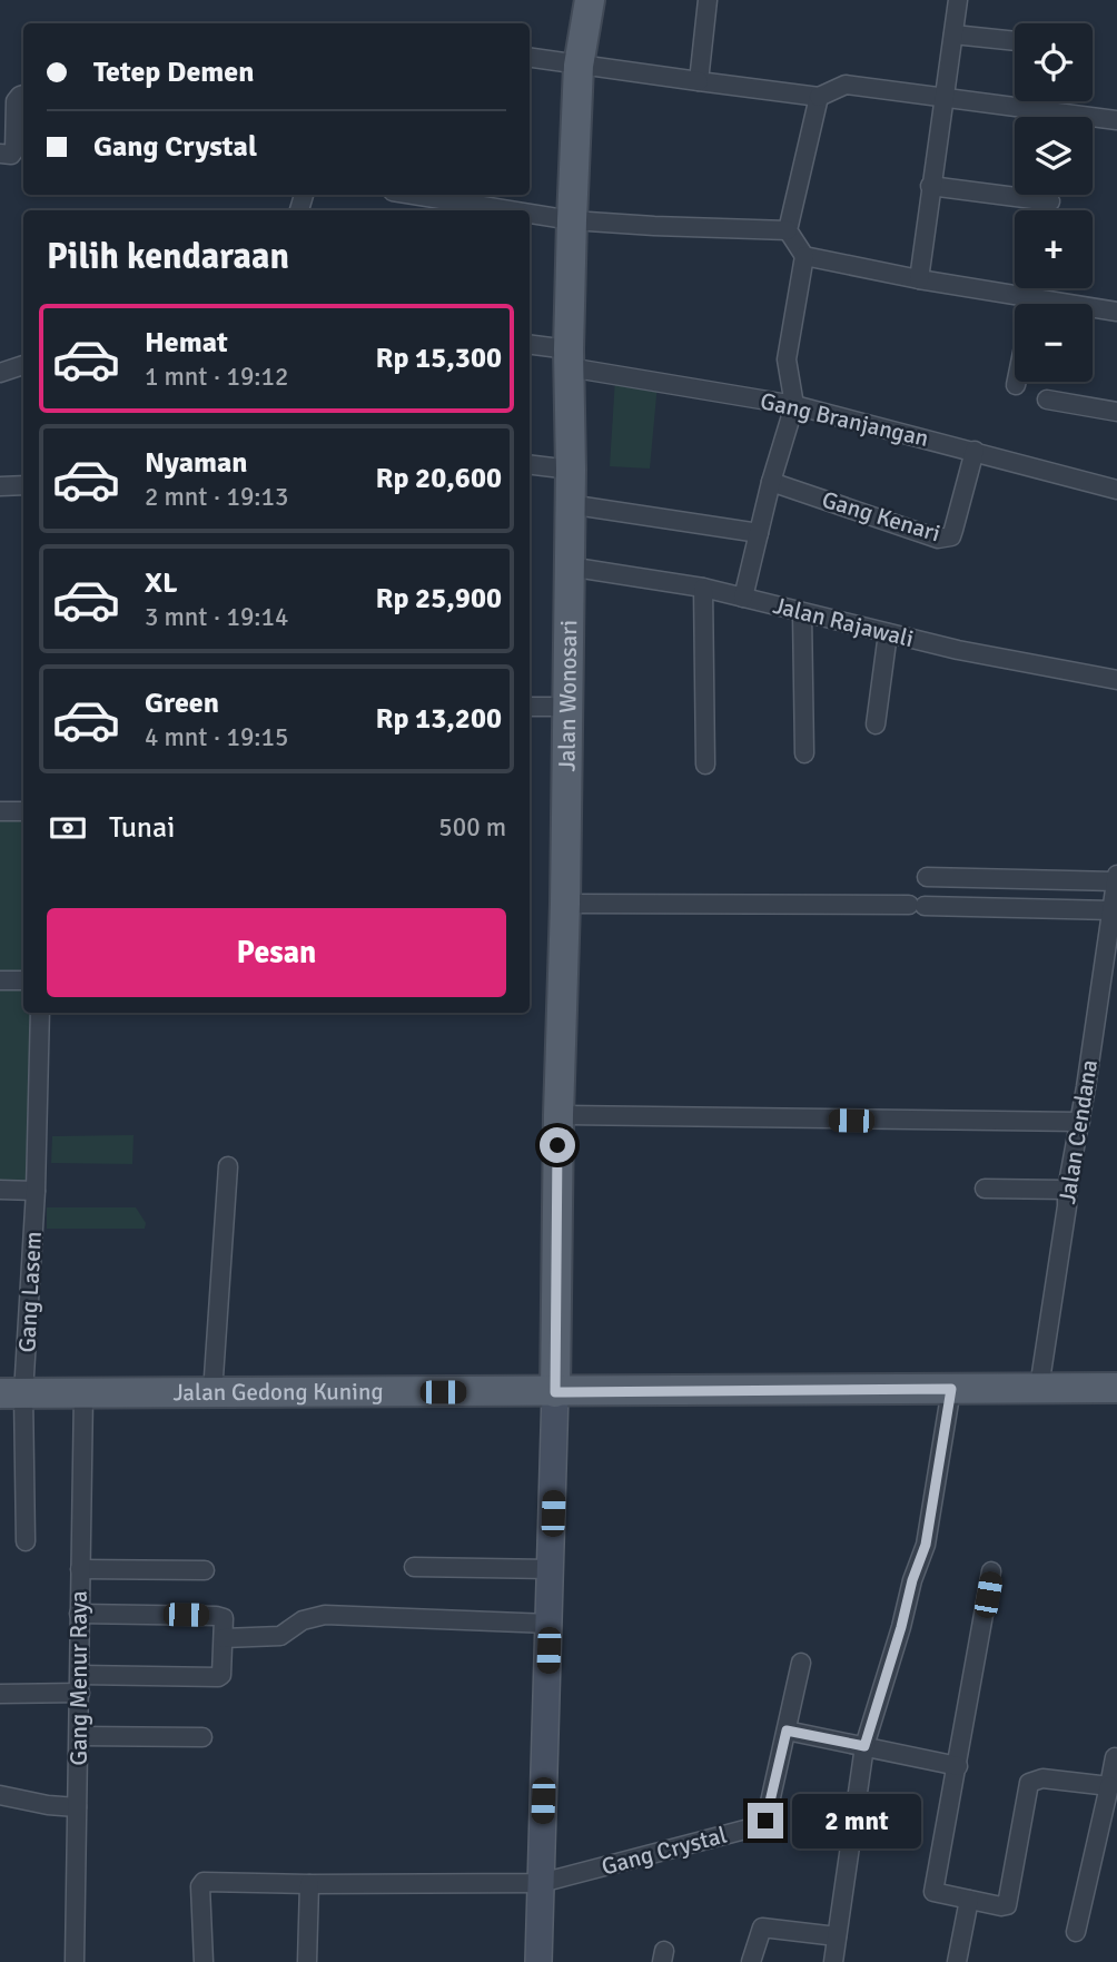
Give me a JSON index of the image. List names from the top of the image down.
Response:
{
  "streets": {
    "main road": ["Jalan Wonosari", "Jalan Gedong Kuning"],
    "street": [
      "Gang Branjangan",
      "Gang Kenari",
      "Jalan Rajawali",
      "Jalan Cendana",
      "Gang Lasem",
      "Gang Menur Raya",
      "Gang Crystal"
    ]
  },
  "crossings": [
    ["Gang Branjangan", "Gang Kenari"],
    ["Gang Branjangan", "Jalan Wonosari"],
    ["Jalan Rajawali", "Jalan Wonosari"],
    ["Jalan Wonosari", "Jalan Gedong Kuning"],
    ["Jalan Cendana", "Jalan Gedong Kuning"],
    ["Gang Lasem", "Jalan Gedong Kuning"],
    ["Jalan Gedong Kuning", "Gang Menur Raya"]
  ],
  "page": {
    "map_buttons": ["+", "−"],
    "banner": ["Tetep Demen", "Gang Crystal"],
    "heading": "Pilih kendaraan",
    "list": [
      {
        "name": "Hemat",
        "note": "1 mnt · 19:12",
        "value": "Rp 15,300"
      },
      {
        "name": "Nyaman",
        "note": "2 mnt · 19:13",
        "value": "Rp 20,600"
      },
      {
        "name": "XL",
        "note": "3 mnt · 19:14",
        "value": "Rp 25,900"
      },
      {
        "name": "Green",
        "note": "4 mnt · 19:15",
        "value": "Rp 13,200"
      }
    ],
    "pay": ["Tunai", "500 m"],
    "buttons": "Pesan",
    "bubble": "2 mnt"
  }
}
